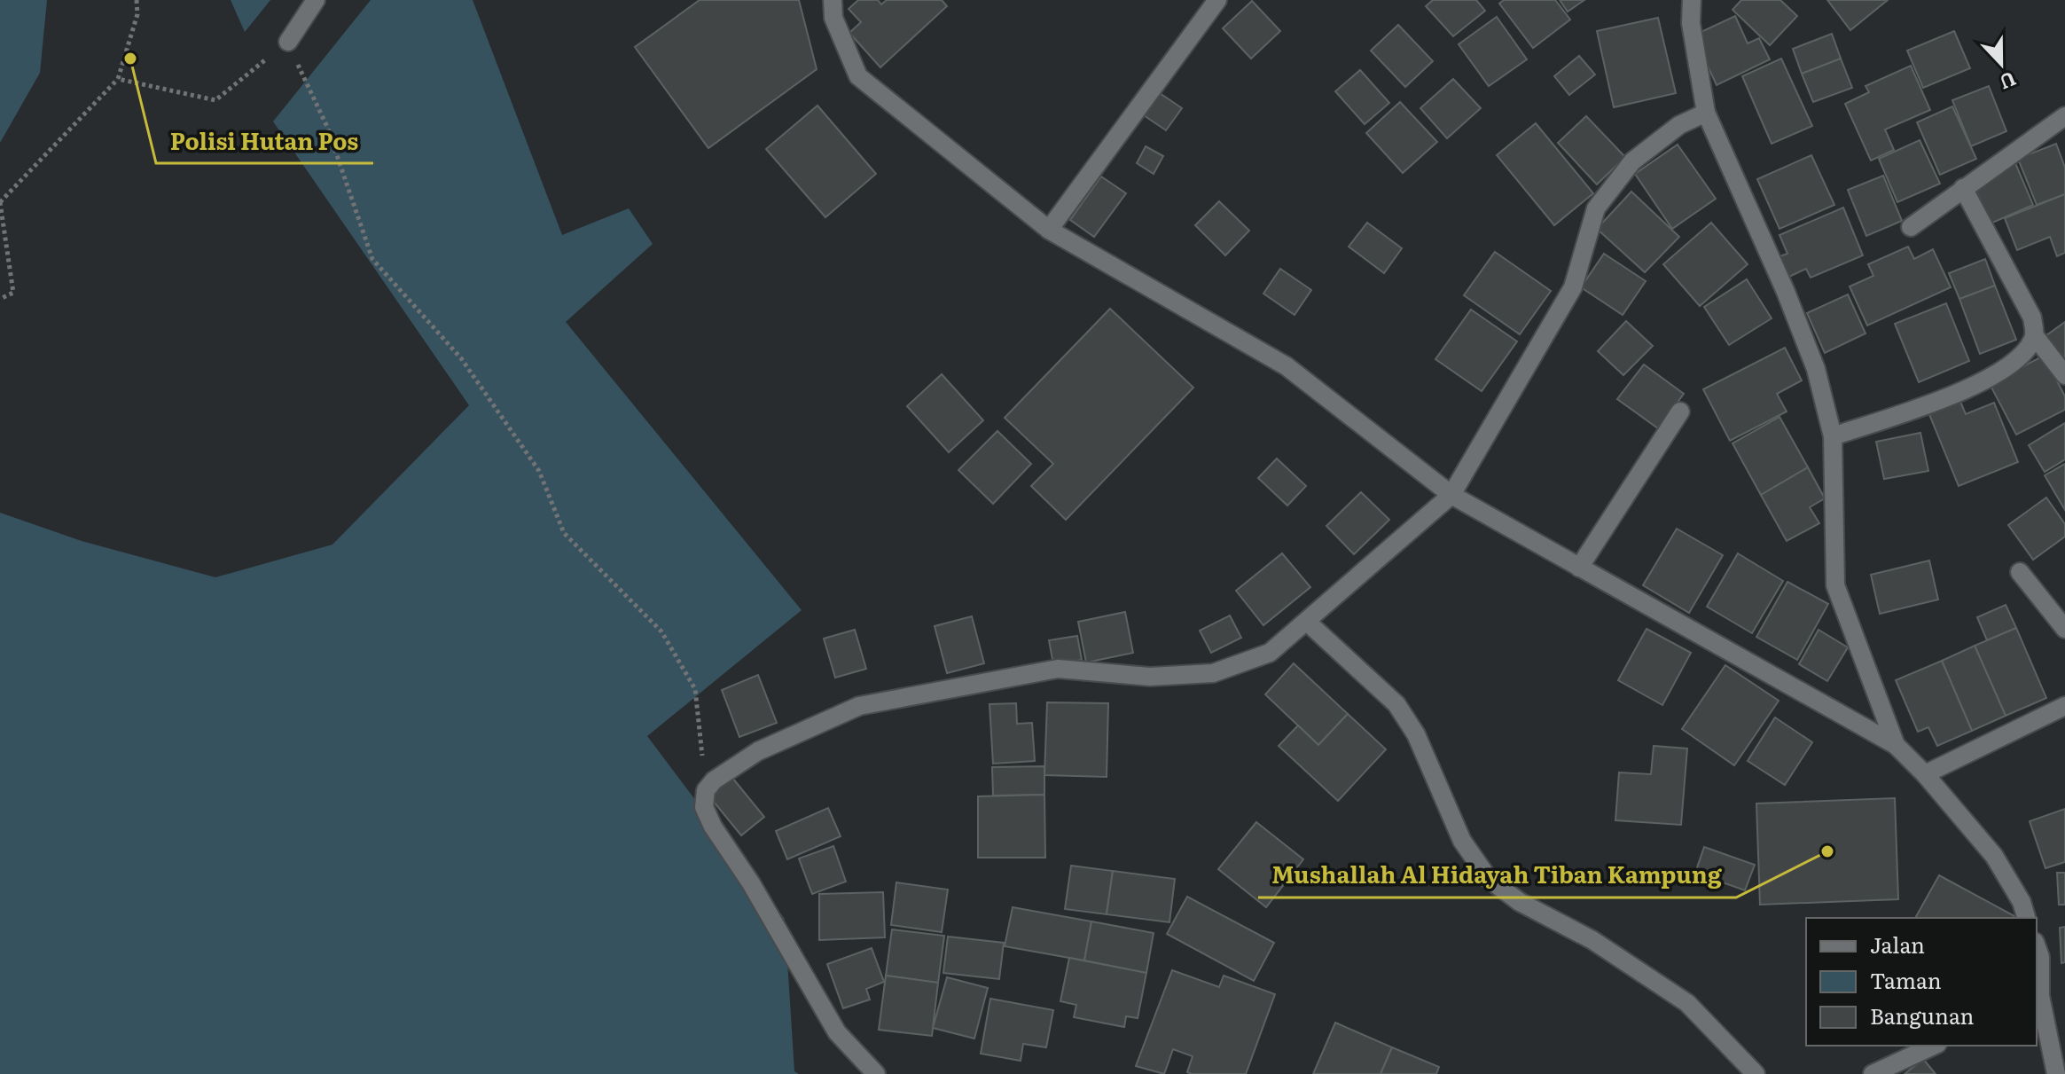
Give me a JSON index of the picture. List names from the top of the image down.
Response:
{
  "places": ["Polisi Hutan Pos", "Mushallah Al Hidayah Tiban Kampung"],
  "legend": ["Jalan", "Taman", "Bangunan"],
  "north": "bottom"
}
